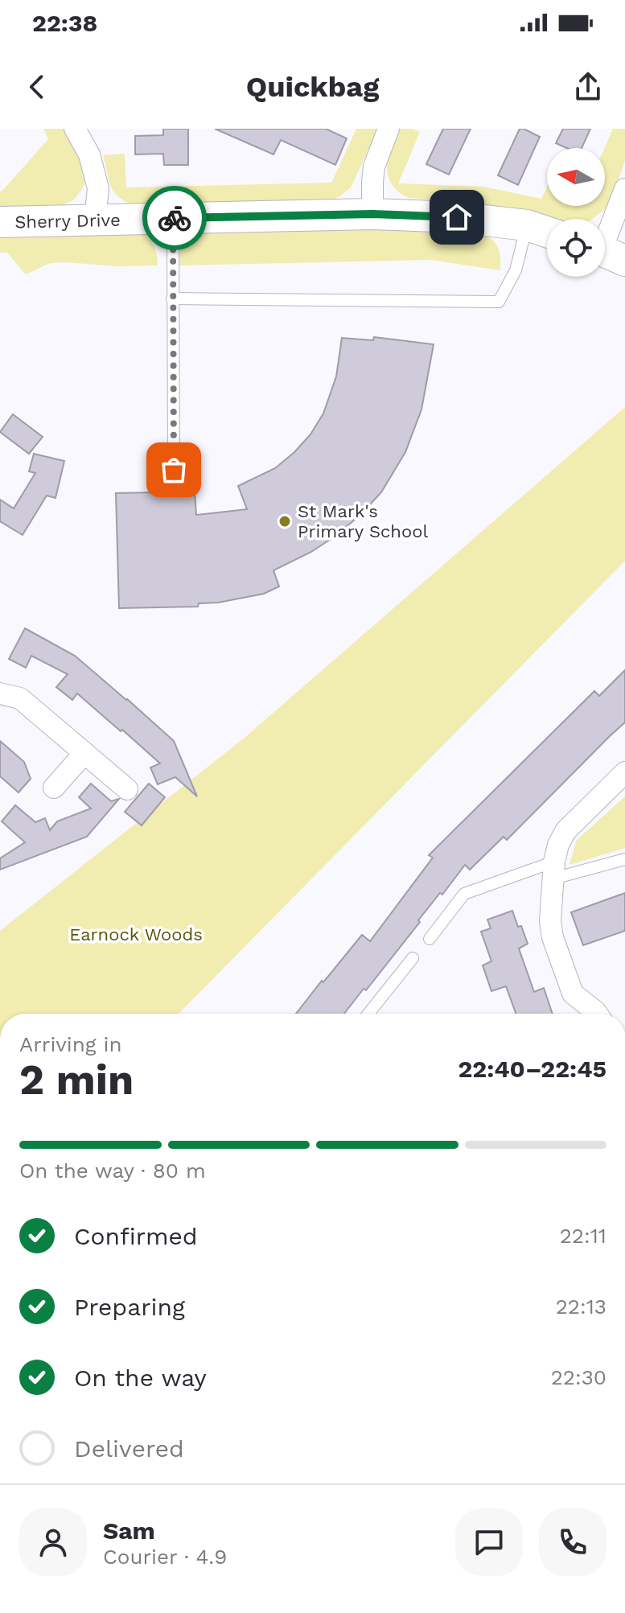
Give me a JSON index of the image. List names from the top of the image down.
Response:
{
  "streets": {
    "street": ["Sherry Drive"]
  },
  "parks": ["Earnock Woods"],
  "places": ["St Mark's Primary School"],
  "north": "left",
  "page": {
    "status": "22:38",
    "header": "Quickbag",
    "heading": ["2 min", "Arriving in", "22:40–22:45"],
    "panel": ["Sam", "Courier · 4.9"],
    "bar": "On the way · 80 m",
    "list": [
      ["Confirmed", "22:11"],
      ["Preparing", "22:13"],
      ["On the way", "22:30"],
      "Delivered"
    ]
  }
}
